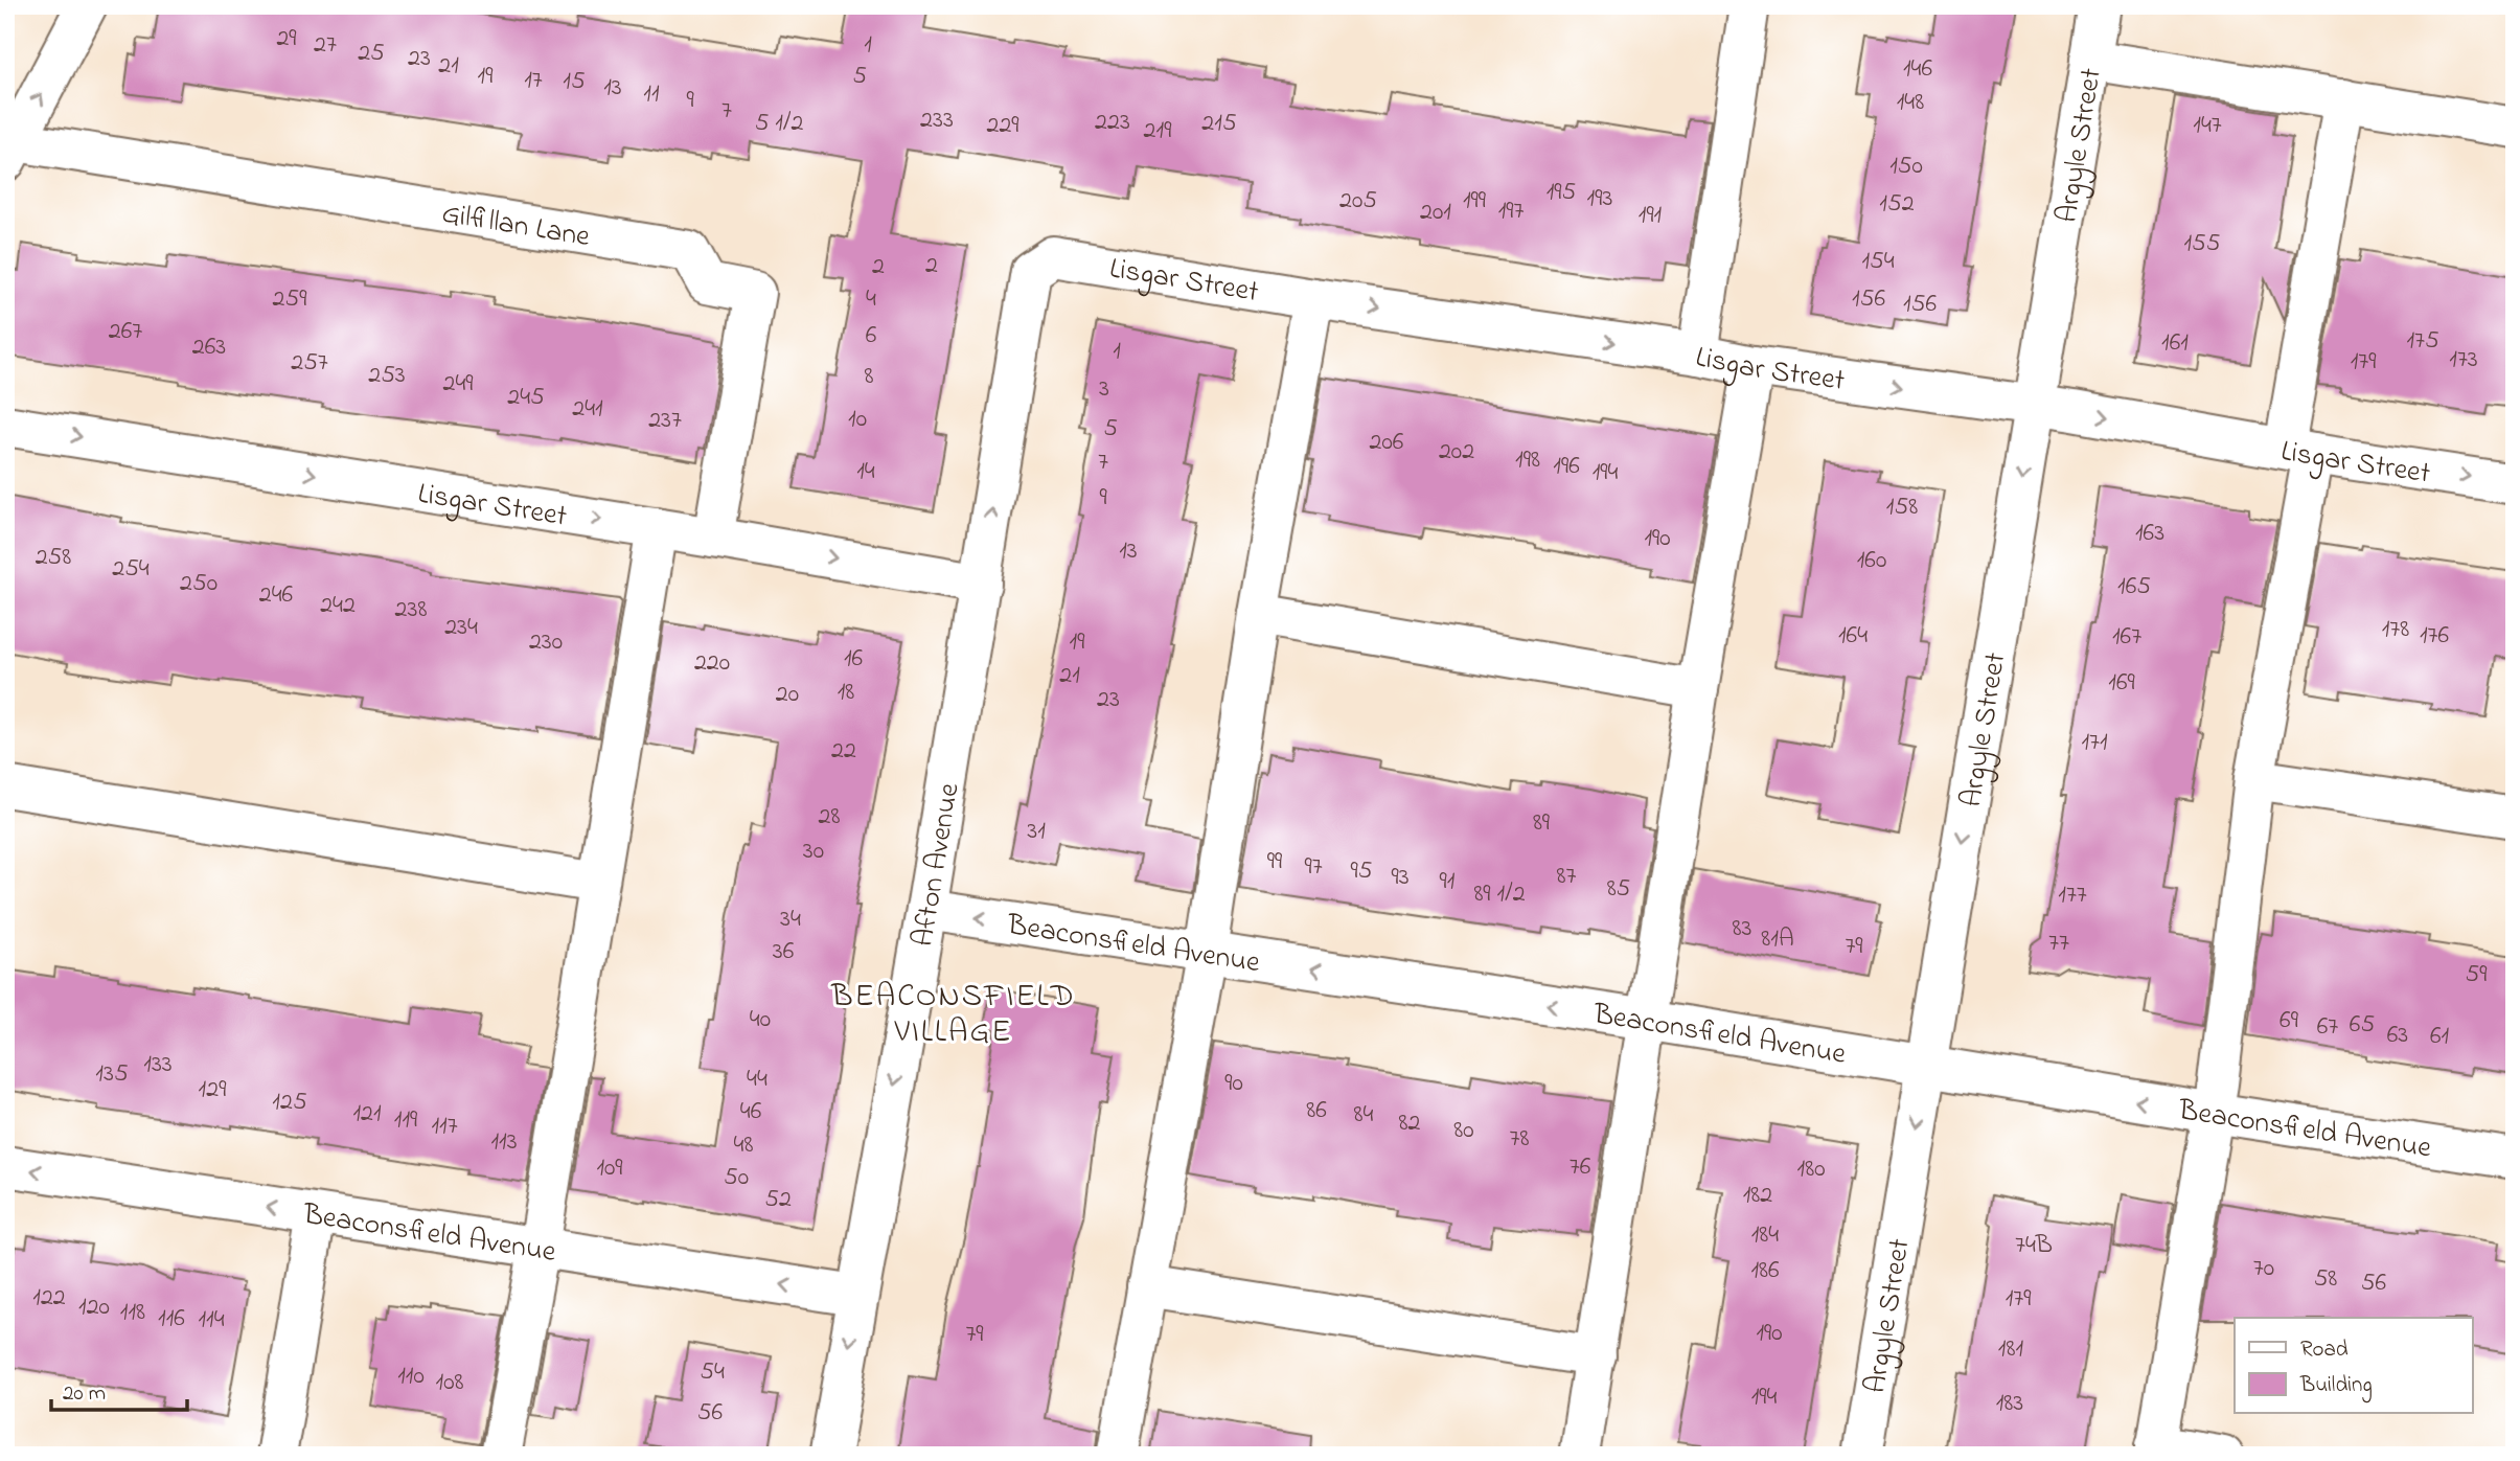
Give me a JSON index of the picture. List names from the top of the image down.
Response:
{
  "streets": {
    "street": [
      "Argyle Street",
      "Gilfillan Lane",
      "Lisgar Street",
      "Afton Avenue",
      "Beaconsfield Avenue"
    ]
  },
  "crossings": [
    ["Argyle Street", "Lisgar Street"],
    ["Argyle Street", "Beaconsfield Avenue"],
    ["Gilfillan Lane", "Lisgar Street"],
    ["Lisgar Street", "Afton Avenue"],
    ["Afton Avenue", "Beaconsfield Avenue"]
  ],
  "districts": ["BEACONSFIELD VILLAGE"],
  "house_numbers": [
    "29",
    "27",
    "1",
    "25",
    "23",
    "21",
    "146",
    "19",
    "5",
    "17",
    "15",
    "13",
    "11",
    "9",
    "148",
    "7",
    "233",
    "223",
    "5 1/2",
    "215",
    "229",
    "147",
    "219",
    "150",
    "195",
    "193",
    "205",
    "199",
    "152",
    "197",
    "201",
    "191",
    "155",
    "154",
    "2",
    "2",
    "259",
    "4",
    "156",
    "156",
    "267",
    "6",
    "175",
    "161",
    "263",
    "1",
    "173",
    "179",
    "257",
    "253",
    "8",
    "249",
    "3",
    "245",
    "241",
    "10",
    "237",
    "5",
    "206",
    "202",
    "198",
    "7",
    "196",
    "14",
    "194",
    "9",
    "158",
    "163",
    "190",
    "13",
    "258",
    "160",
    "254",
    "250",
    "165",
    "246",
    "242",
    "238",
    "234",
    "178",
    "164",
    "176",
    "167",
    "230",
    "19",
    "16",
    "220",
    "21",
    "169",
    "18",
    "20",
    "23",
    "171",
    "22",
    "28",
    "89",
    "31",
    "30",
    "99",
    "97",
    "95",
    "87",
    "93",
    "91",
    "85",
    "89 1/2",
    "177",
    "34",
    "83",
    "81A",
    "77",
    "79",
    "36",
    "59",
    "40",
    "69",
    "65",
    "67",
    "63",
    "61",
    "133",
    "135",
    "44",
    "90",
    "129",
    "125",
    "86",
    "46",
    "121",
    "84",
    "119",
    "82",
    "117",
    "80",
    "78",
    "113",
    "48",
    "76",
    "109",
    "180",
    "50",
    "182",
    "52",
    "184",
    "74B",
    "70",
    "186",
    "58",
    "56",
    "122",
    "179",
    "120",
    "118",
    "116",
    "114",
    "190",
    "79",
    "181",
    "54",
    "110",
    "108",
    "194",
    "183",
    "56"
  ],
  "legend": ["Road", "Building"],
  "scale_bar": "20 m"
}
